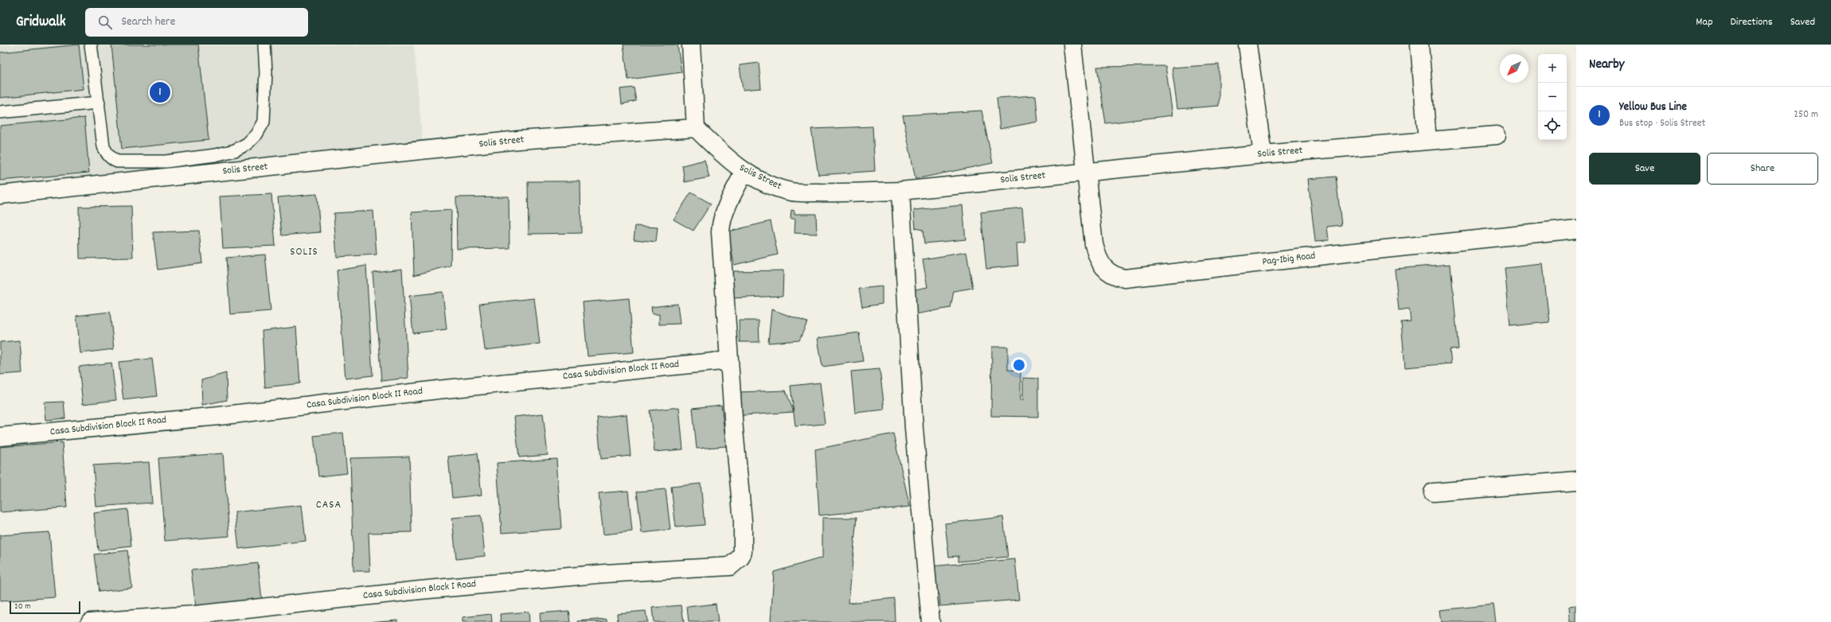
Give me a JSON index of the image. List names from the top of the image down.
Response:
{
  "streets": {
    "street": [
      "Solis Street",
      "Pag-Ibig Road",
      "Casa Subdivision Block II Road",
      "Casa Subdivision Block I Road"
    ]
  },
  "crossings": [
    ["Solis Street", "Pag-Ibig Road"],
    ["Casa Subdivision Block II Road", "Casa Subdivision Block I Road"]
  ],
  "districts": ["SOLIS", "CASA"],
  "scale_bar": "20 m",
  "north": "bottom left",
  "page": {
    "header": "Gridwalk",
    "search": "Search here",
    "nav": ["Map", "Directions", "Saved"],
    "heading": "Nearby",
    "map_buttons": ["+", "−"],
    "pins": "1",
    "list": [
      {
        "mark": "1",
        "name": "Yellow Bus Line",
        "note": "Bus stop · Solis Street",
        "value": "250 m"
      }
    ],
    "buttons": ["Save", "Share"],
    "scale": "20 m"
  }
}
